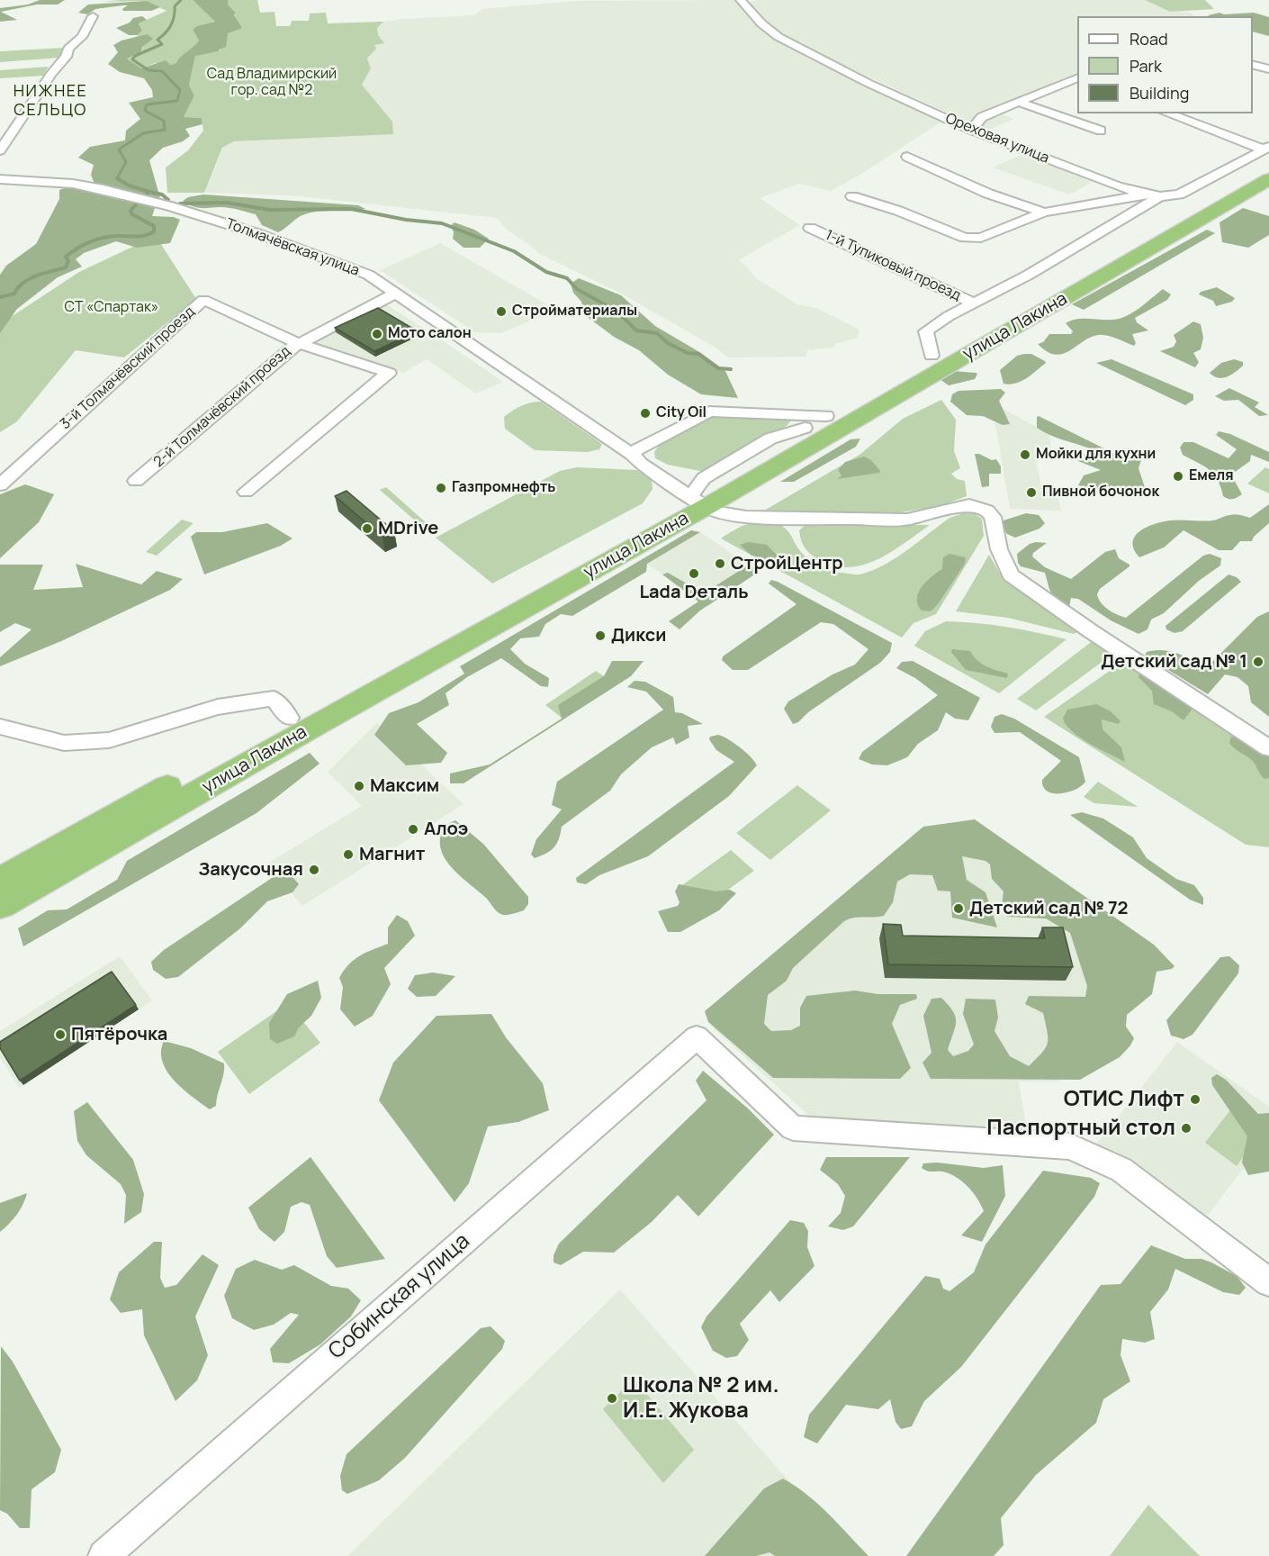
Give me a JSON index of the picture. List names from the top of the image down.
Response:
{
  "streets": {
    "highway": ["улица Лакина"],
    "street": [
      "Ореховая улица",
      "Толмачёвская улица",
      "1-й Тупиковый проезд",
      "3-й Толмачёвский проезд",
      "2-й Толмачёвский проезд",
      "Собинская улица"
    ]
  },
  "crossings": [
    ["Ореховая улица", "улица Лакина"],
    ["Толмачёвская улица", "улица Лакина"],
    ["Толмачёвская улица", "2-й Толмачёвский проезд"],
    ["3-й Толмачёвский проезд", "2-й Толмачёвский проезд"]
  ],
  "districts": ["НИЖНЕЕ СЕЛЬЦО"],
  "parks": ["Сад Владимирский гор. сад №2", "СТ «Спартак»"],
  "places": [
    "Стройматериалы",
    "Мото салон",
    "City Oil",
    "Мойки для кухни",
    "Емеля",
    "Газпромнефть",
    "Пивной бочонок",
    "MDrive",
    "СтройЦентр",
    "Lada Dеталь",
    "Дикси",
    "Детский сад № 1",
    "Максим",
    "Алоэ",
    "Магнит",
    "Закусочная",
    "Детский сад № 72",
    "Пятёрочка",
    "ОТИС Лифт",
    "Паспортный стол",
    "Школа № 2 им. И.Е. Жукова"
  ],
  "legend": ["Road", "Park", "Building"]
}
